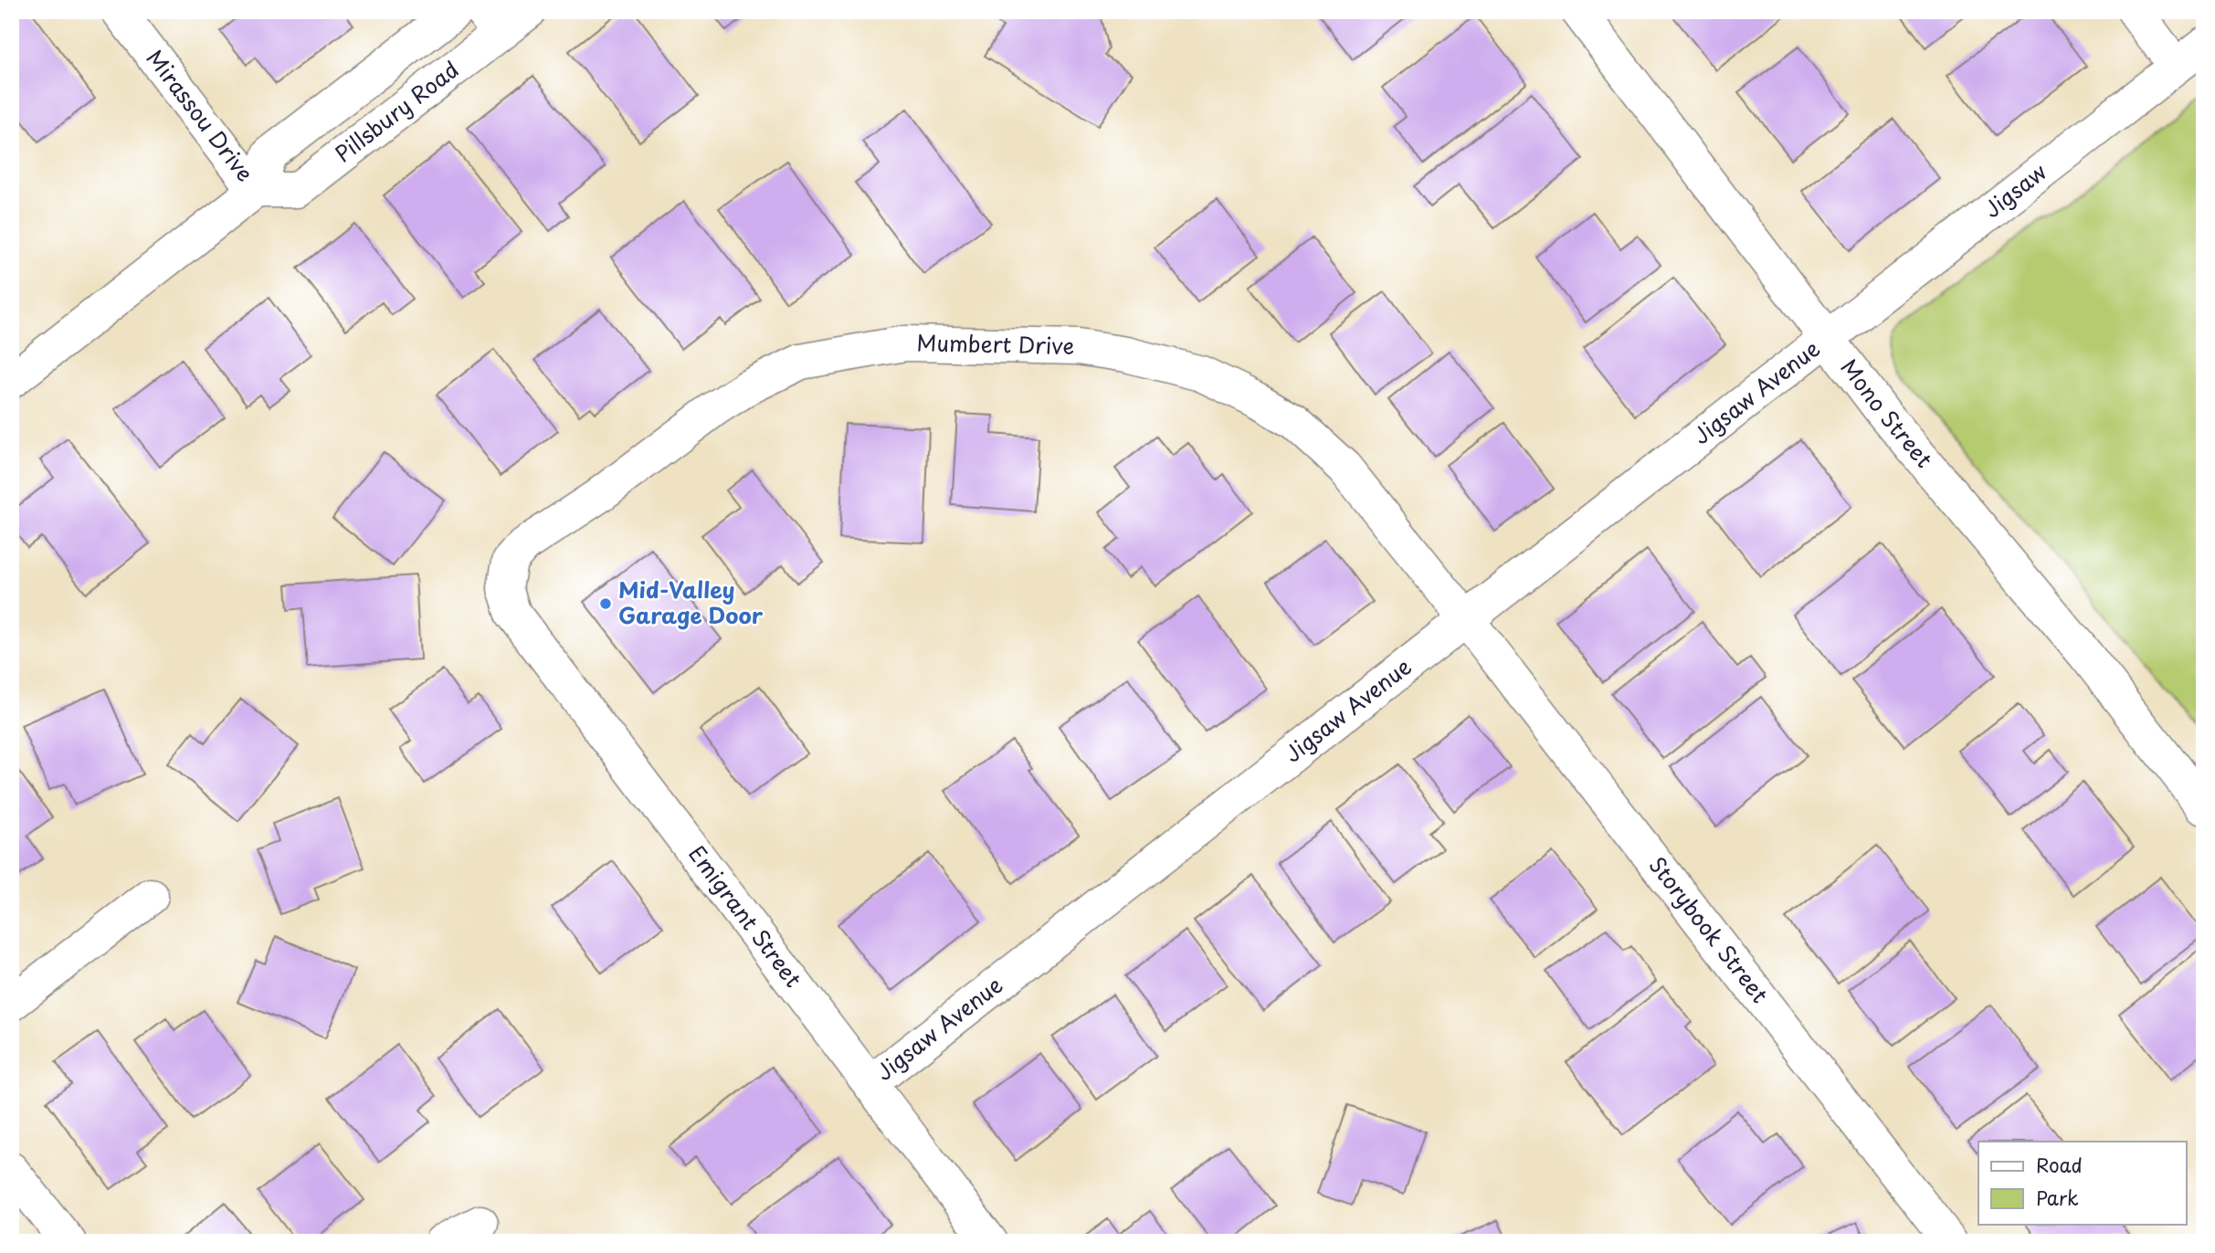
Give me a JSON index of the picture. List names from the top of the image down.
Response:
{
  "streets": {
    "street": [
      "Pillsbury Road",
      "Mirassou Drive",
      "Jigsaw",
      "Mumbert Drive",
      "Jigsaw Avenue",
      "Mono Street",
      "Emigrant Street",
      "Storybook Street"
    ]
  },
  "crossings": [
    ["Pillsbury Road", "Mirassou Drive"],
    ["Jigsaw", "Jigsaw Avenue"],
    ["Jigsaw", "Mono Street"],
    ["Mumbert Drive", "Jigsaw Avenue"],
    ["Mumbert Drive", "Emigrant Street"],
    ["Mumbert Drive", "Storybook Street"],
    ["Jigsaw Avenue", "Mono Street"],
    ["Jigsaw Avenue", "Emigrant Street"],
    ["Jigsaw Avenue", "Storybook Street"]
  ],
  "places": ["Mid-Valley Garage Door"],
  "legend": ["Road", "Park"]
}
